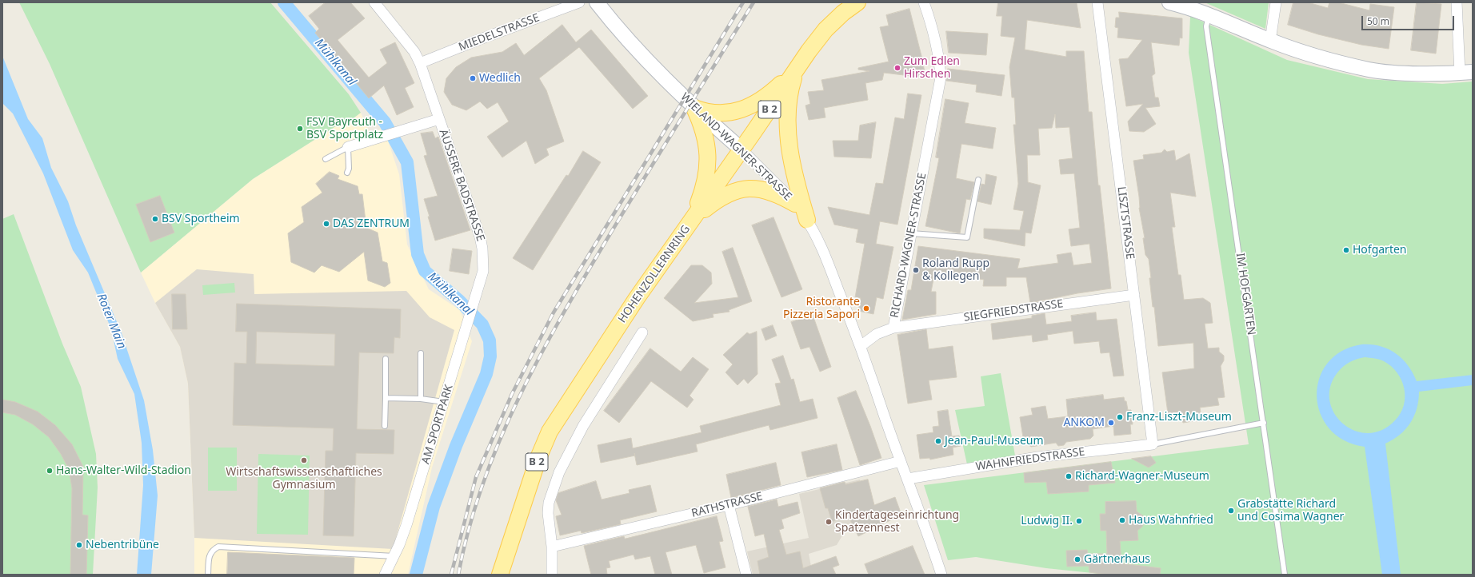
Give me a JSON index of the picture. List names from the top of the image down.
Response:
{
  "streets": {
    "main road": ["B 2", "WIELAND-WAGNER-STRASSE", "HOHENZOLLERNRING"],
    "street": [
      "MIEDELSTRASSE",
      "ÄUSSERE BADSTRASSE",
      "LISZTSTRASSE",
      "RICHARD-WAGNER-STRASSE",
      "SIEGFRIEDSTRASSE",
      "AM SPORTPARK",
      "WAHNFRIEDSTRASSE",
      "RATHSTRASSE"
    ],
    "lane": ["IM HOFGARTEN"]
  },
  "crossings": [
    ["MIEDELSTRASSE", "ÄUSSERE BADSTRASSE"],
    ["WIELAND-WAGNER-STRASSE", "RICHARD-WAGNER-STRASSE"],
    ["WIELAND-WAGNER-STRASSE", "HOHENZOLLERNRING"],
    ["ÄUSSERE BADSTRASSE", "AM SPORTPARK"],
    ["LISZTSTRASSE", "SIEGFRIEDSTRASSE"],
    ["LISZTSTRASSE", "WAHNFRIEDSTRASSE"],
    ["RICHARD-WAGNER-STRASSE", "SIEGFRIEDSTRASSE"]
  ],
  "water": ["Mühlkanal", "Roter Main"],
  "places": [
    "Zum Edlen Hirschen",
    "Wedlich",
    "FSV Bayreuth - BSV Sportplatz",
    "BSV Sportheim",
    "DAS ZENTRUM",
    "Hofgarten",
    "Roland Rupp & Kollegen",
    "Ristorante Pizzeria Sapori",
    "Franz-Liszt-Museum",
    "ANKOM",
    "Jean-Paul-Museum",
    "Wirtschaftswissenschaftliches Gymnasium",
    "Hans-Walter-Wild-Stadion",
    "Richard-Wagner-Museum",
    "Grabstätte Richard und Cosima Wagner",
    "Haus Wahnfried",
    "Ludwig II.",
    "Kindertageseinrichtung Spatzennest",
    "Nebentribüne",
    "Gärtnerhaus"
  ],
  "scale_bar": "50 m"
}
